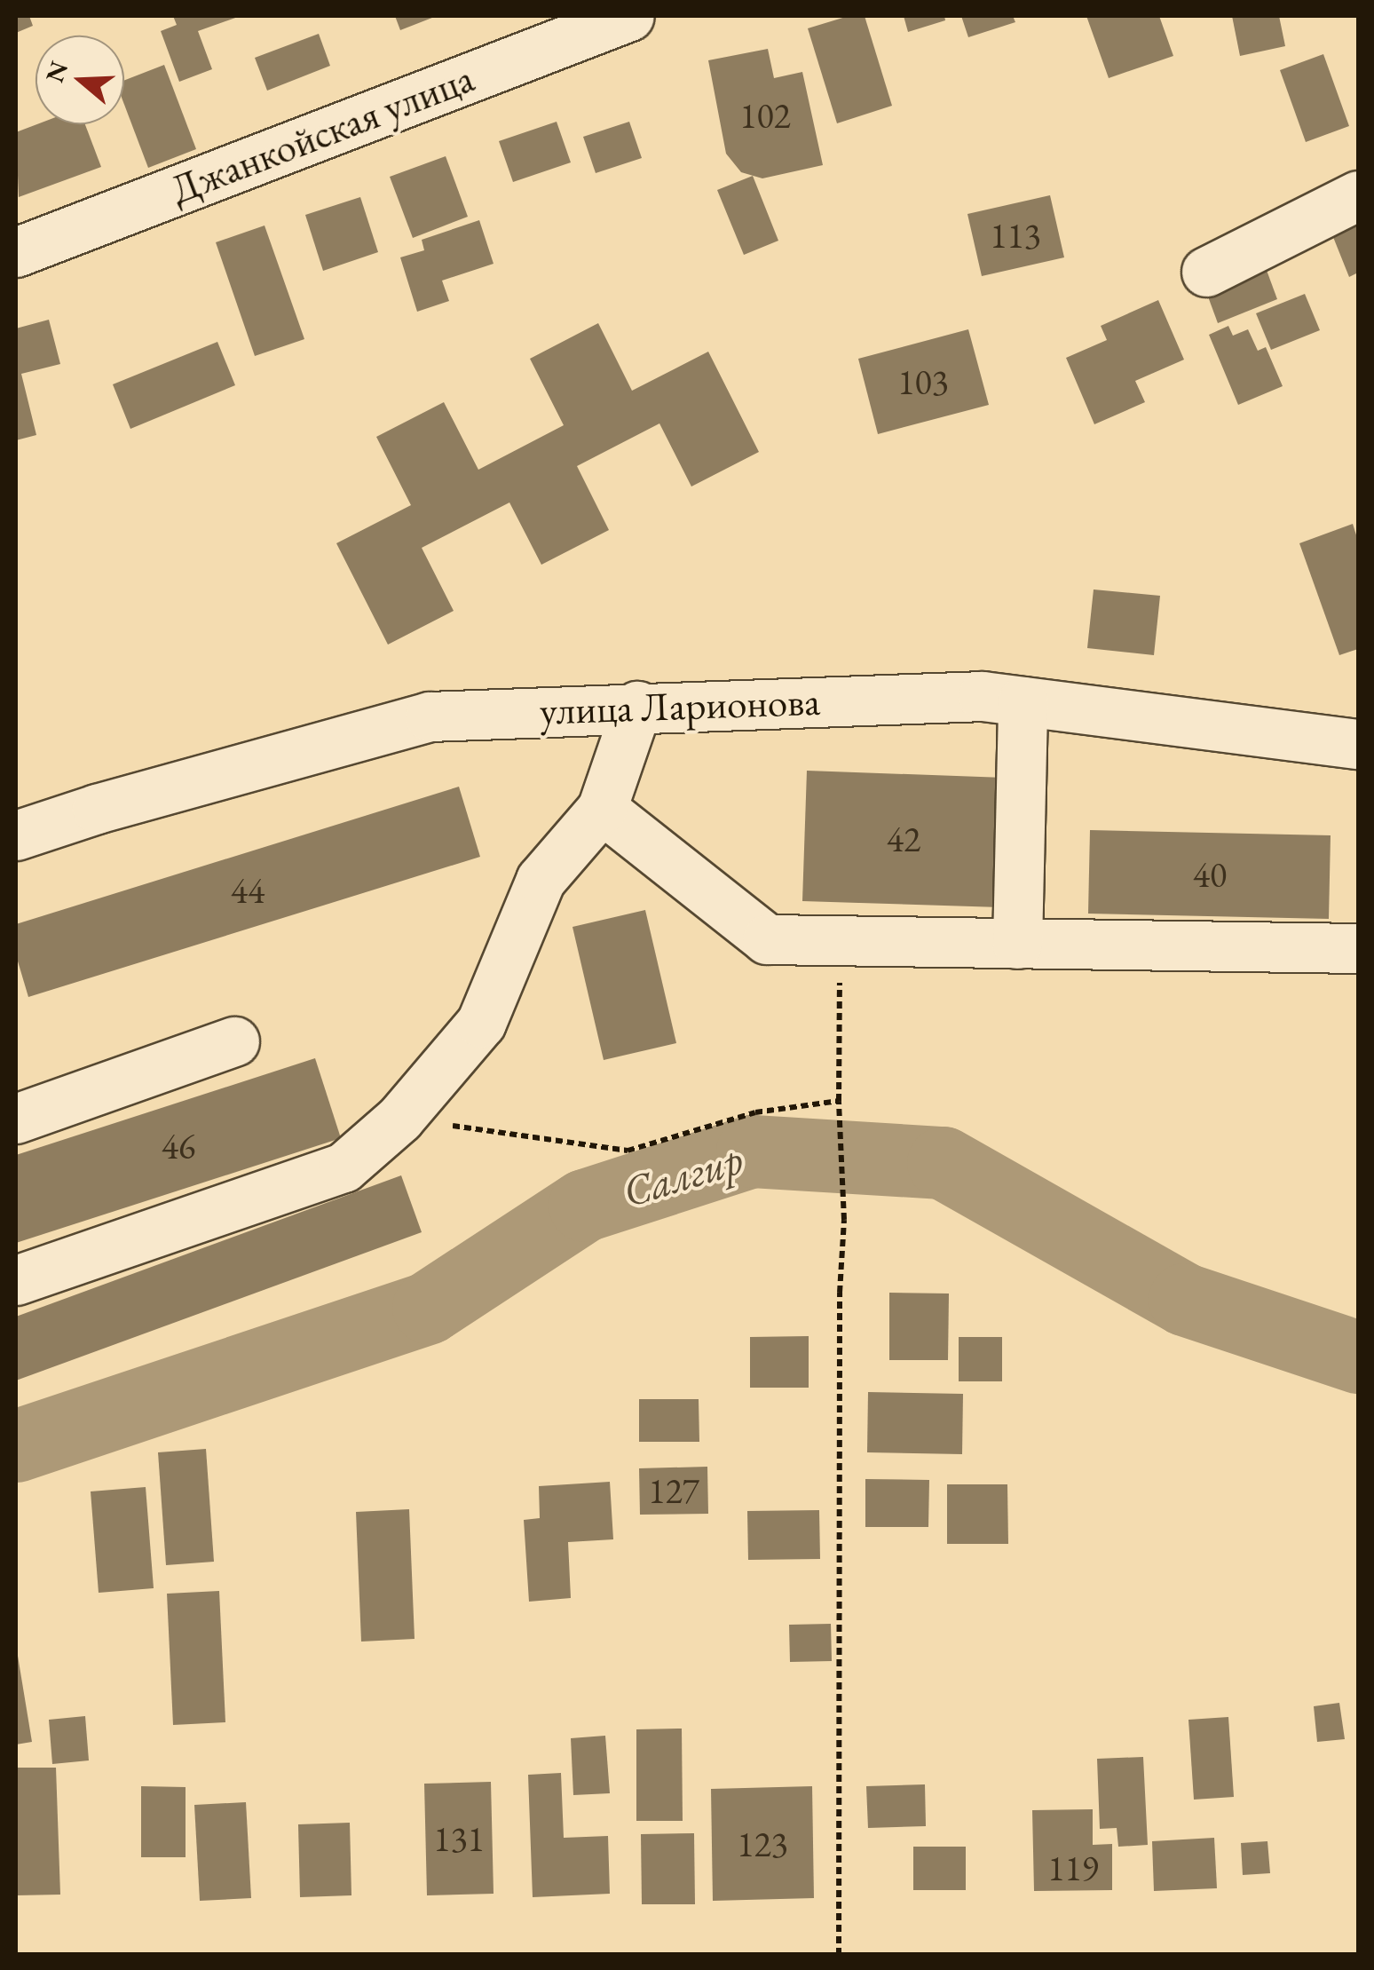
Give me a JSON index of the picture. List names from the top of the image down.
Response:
{
  "streets": {
    "street": ["Джанкойская улица", "улица Ларионова"]
  },
  "water": ["Салгир"],
  "house_numbers": [
    "102",
    "113",
    "103",
    "42",
    "40",
    "44",
    "46",
    "127",
    "131",
    "123",
    "119"
  ],
  "north": "left"
}
